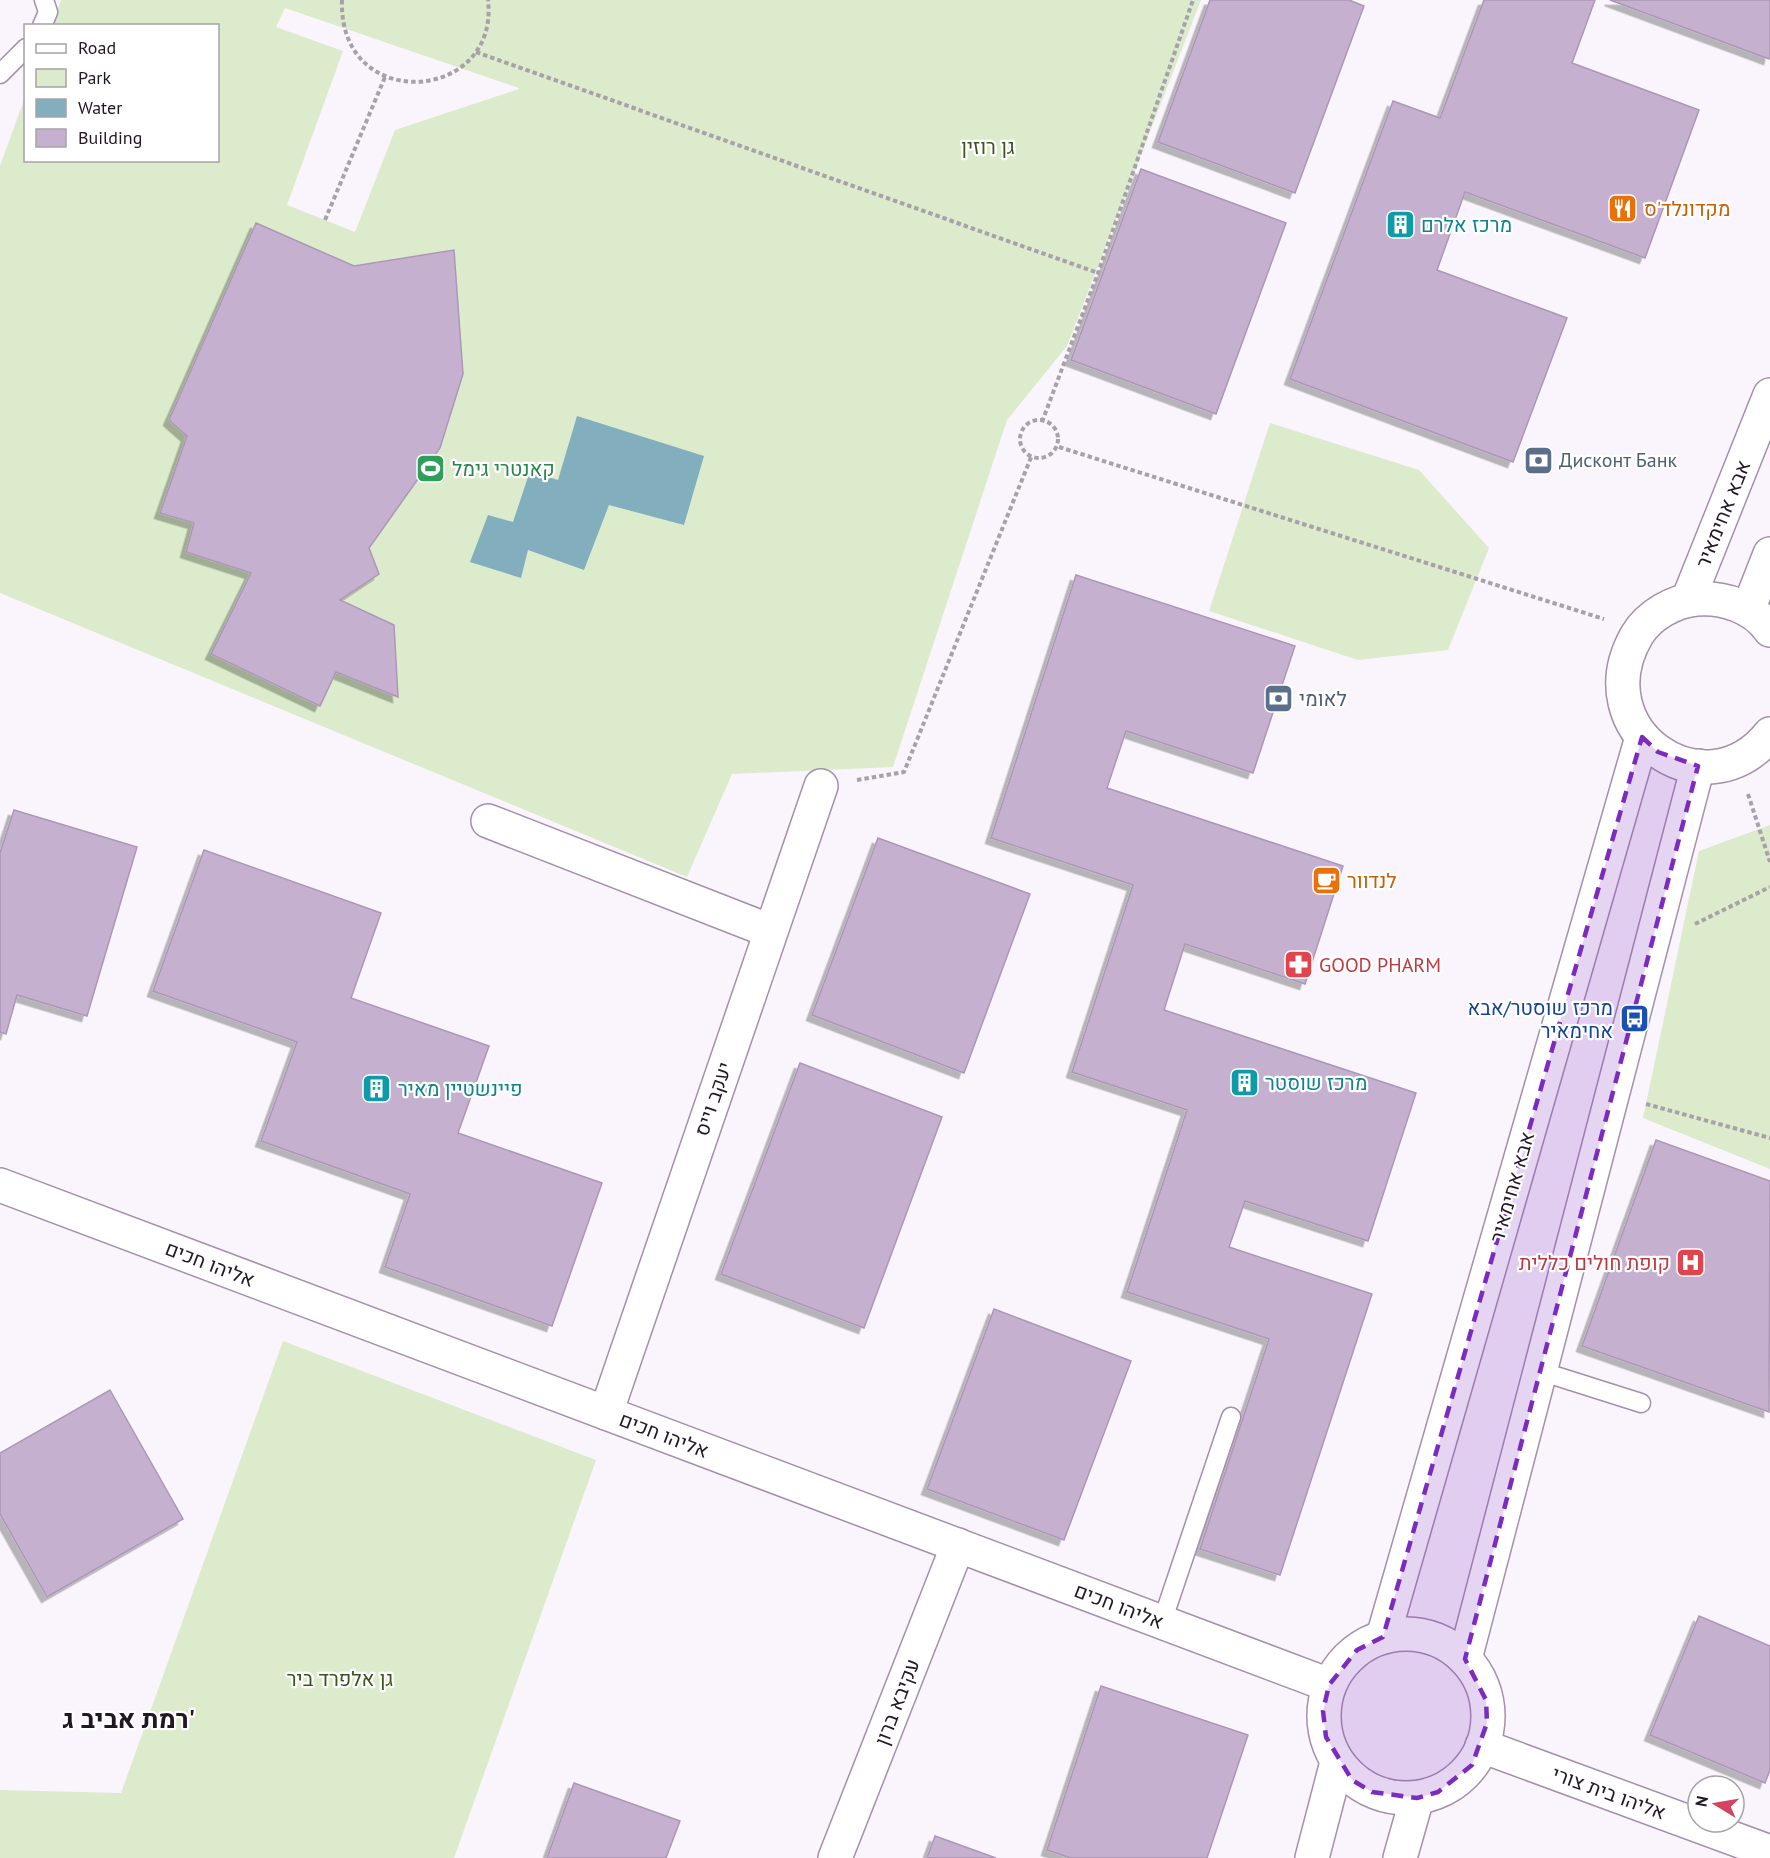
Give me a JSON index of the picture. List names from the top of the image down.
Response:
{
  "streets": {
    "street": [
      "אבא אחימאיר",
      "יעקב וייס",
      "אליהו חכים",
      "עקיבא ברון",
      "אליהו בית צורי"
    ]
  },
  "crossings": [
    ["אבא אחימאיר", "אליהו חכים"],
    ["אבא אחימאיר", "אליהו בית צורי"],
    ["יעקב וייס", "אליהו חכים"],
    ["אליהו חכים", "עקיבא ברון"],
    ["אליהו חכים", "אליהו בית צורי"]
  ],
  "districts": ["רמת אביב ג'"],
  "parks": ["גן רוזין", "גן אלפרד ביר"],
  "places": {
    "restaurant": ["מקדונלד'ס"],
    "building": ["מרכז אלרם", "מרכז שוסטר", "פיינשטיין מאיר"],
    "bank": ["Дисконт Банк", "לאומי"],
    "sports": ["קאנטרי גימל"],
    "cafe": ["לנדוור"],
    "pharmacy": ["GOOD PHARM"],
    "bus stop": ["מרכז שוסטר/אבא אחימאיר"],
    "hospital": ["קופת חולים כללית"]
  },
  "legend": [
    "Road",
    "Park",
    "Water",
    "Building"
  ],
  "north": "left"
}
